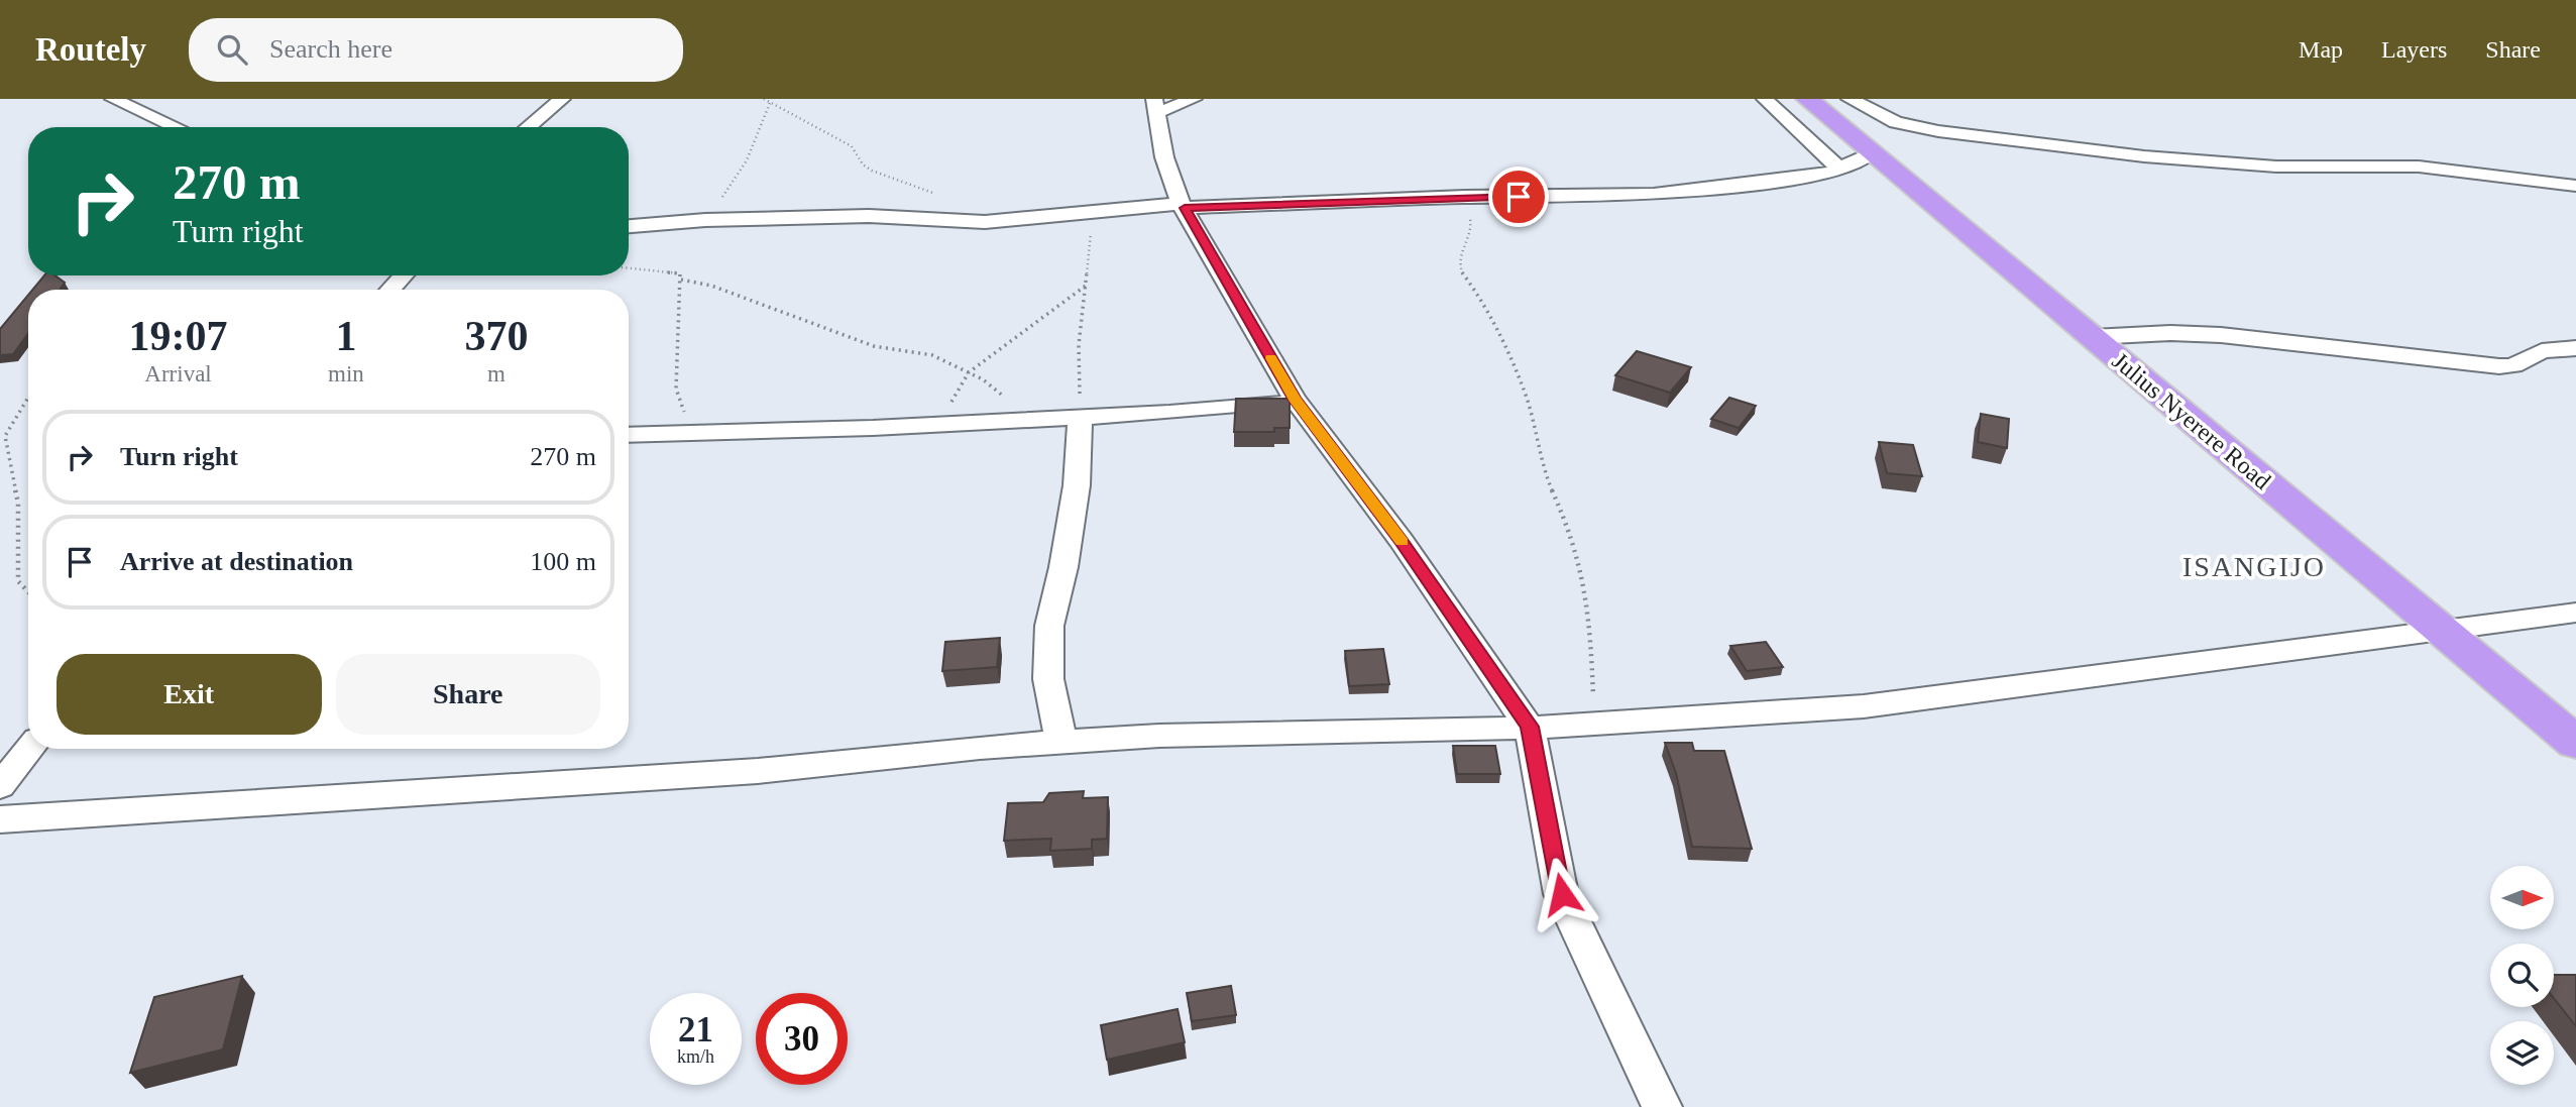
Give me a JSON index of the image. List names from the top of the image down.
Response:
{
  "streets": {
    "highway": ["Julius Nyerere Road"]
  },
  "districts": ["ISANGIJO"],
  "north": "right",
  "page": {
    "header": "Routely",
    "search": "Search here",
    "nav": ["Map", "Layers", "Share"],
    "turn": ["270 m", "Turn right"],
    "eta": [
      "19:07",
      "Arrival",
      "1",
      "min",
      "370",
      "m"
    ],
    "list": [
      {
        "name": "Turn right",
        "value": "270 m"
      },
      {
        "name": "Arrive at destination",
        "value": "100 m"
      }
    ],
    "buttons": ["Exit", "Share"],
    "speed": "21 km/h",
    "limit": "30"
  }
}
